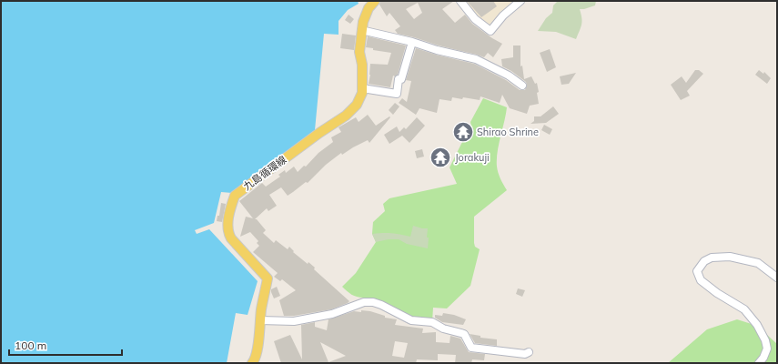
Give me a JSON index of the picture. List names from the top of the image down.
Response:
{
  "streets": {
    "main road": ["九島循環線"]
  },
  "places": {
    "temple": ["Shirao Shrine", "Jorakuji"]
  },
  "scale_bar": "100 m"
}
